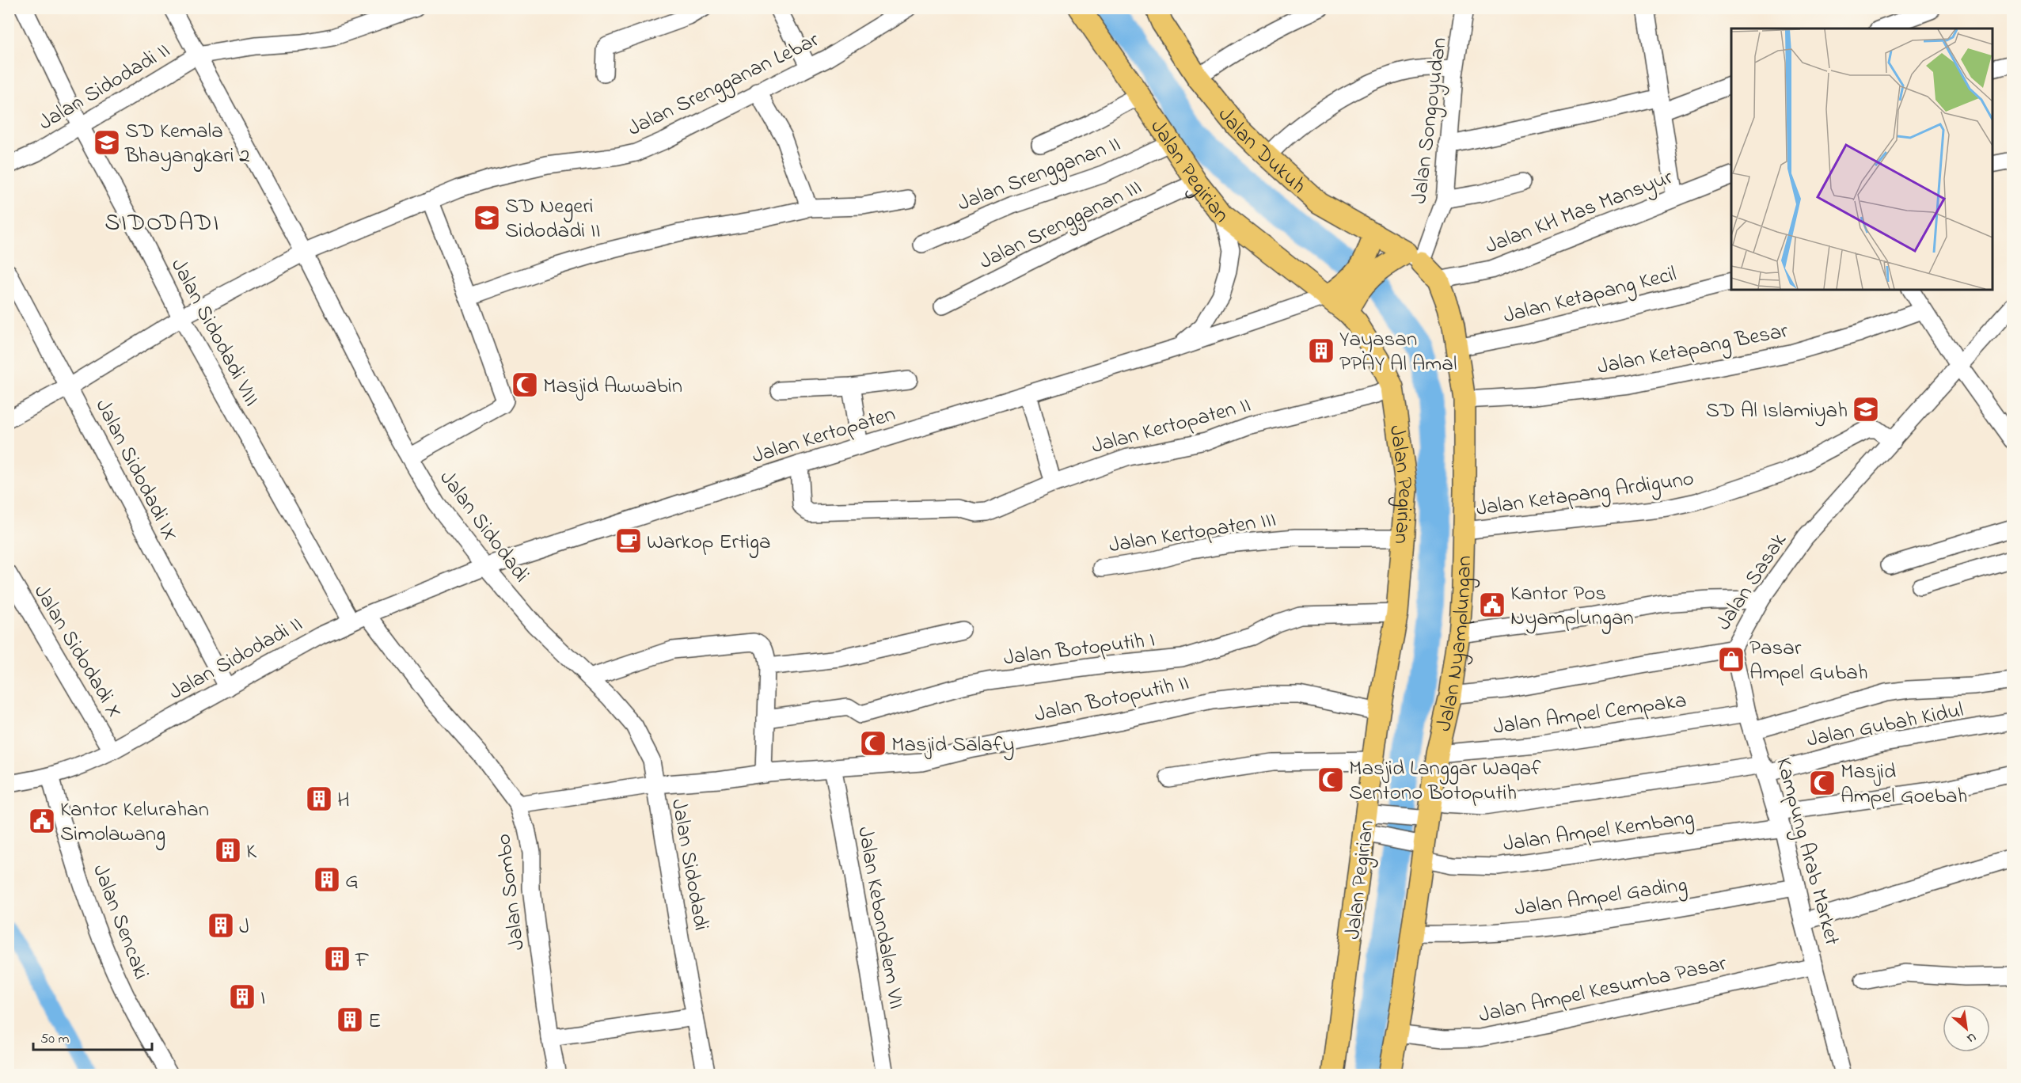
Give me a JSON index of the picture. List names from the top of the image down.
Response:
{
  "streets": {
    "main road": ["Jalan Dukuh", "Jalan Pegirian", "Jalan Nyamplungan"],
    "street": [
      "Jalan Srengganan Lebar",
      "Jalan Sidodadi II",
      "Jalan Songoyudan",
      "Jalan Srengganan II",
      "Jalan KH Mas Mansyur",
      "Jalan Srengganan III",
      "Jalan Ketapang Kecil",
      "Jalan Sidodadi VIII",
      "Jalan Ketapang Besar",
      "Jalan Kertopaten II",
      "Jalan Kertopaten",
      "Jalan Sidodadi IX",
      "Jalan Ketapang Ardiguno",
      "Jalan Sidodadi",
      "Jalan Kertopaten III",
      "Jalan Sasak",
      "Jalan Botoputih I",
      "Jalan Sidodadi X",
      "Jalan Botoputih II",
      "Jalan Ampel Cempaka",
      "Jalan Gubah Kidul",
      "Jalan Ampel Kembang",
      "Kampung Arab Market",
      "Jalan Sombo",
      "Jalan Ampel Gading",
      "Jalan Kebondalem VII",
      "Jalan Sencaki",
      "Jalan Ampel Kesumba Pasar"
    ]
  },
  "crossings": [
    ["Jalan Srengganan Lebar", "Jalan Sidodadi VIII"],
    ["Jalan Srengganan Lebar", "Jalan Sidodadi IX"],
    ["Jalan Srengganan Lebar", "Jalan Sidodadi"],
    ["Jalan Sidodadi II", "Jalan Sidodadi VIII"],
    ["Jalan Sidodadi II", "Jalan Kertopaten"],
    ["Jalan Sidodadi II", "Jalan Sidodadi IX"],
    ["Jalan Sidodadi II", "Jalan Sidodadi"],
    ["Jalan Sidodadi II", "Jalan Sidodadi X"],
    ["Jalan Sidodadi II", "Jalan Sombo"],
    ["Jalan Sidodadi II", "Jalan Sencaki"],
    ["Jalan Songoyudan", "Jalan Dukuh"],
    ["Jalan Songoyudan", "Jalan Nyamplungan"],
    ["Jalan Dukuh", "Jalan Nyamplungan"],
    ["Jalan Pegirian", "Jalan Srengganan II"],
    ["Jalan Pegirian", "Jalan Srengganan III"],
    ["Jalan Pegirian", "Jalan Kertopaten II"],
    ["Jalan Pegirian", "Jalan Kertopaten"],
    ["Jalan Pegirian", "Jalan Kertopaten III"],
    ["Jalan Pegirian", "Jalan Botoputih I"],
    ["Jalan Pegirian", "Jalan Botoputih II"],
    ["Jalan Pegirian", "Jalan Gubah Kidul"],
    ["Jalan Pegirian", "Jalan Ampel Kembang"],
    ["Jalan KH Mas Mansyur", "Jalan Nyamplungan"],
    ["Jalan Ketapang Kecil", "Jalan Nyamplungan"],
    ["Jalan Ketapang Besar", "Jalan Nyamplungan"],
    ["Jalan Kertopaten II", "Jalan Kertopaten"],
    ["Jalan Kertopaten", "Jalan Sidodadi"],
    ["Jalan Ketapang Ardiguno", "Jalan Sasak"],
    ["Jalan Ketapang Ardiguno", "Jalan Nyamplungan"],
    ["Jalan Sidodadi", "Jalan Botoputih II"],
    ["Jalan Sasak", "Jalan Nyamplungan"],
    ["Jalan Sasak", "Kampung Arab Market"],
    ["Jalan Nyamplungan", "Jalan Ampel Cempaka"],
    ["Jalan Nyamplungan", "Jalan Gubah Kidul"],
    ["Jalan Nyamplungan", "Jalan Ampel Kembang"],
    ["Jalan Nyamplungan", "Jalan Ampel Gading"],
    ["Jalan Nyamplungan", "Jalan Ampel Kesumba Pasar"],
    ["Jalan Botoputih II", "Jalan Sombo"],
    ["Jalan Botoputih II", "Jalan Kebondalem VII"],
    ["Jalan Ampel Cempaka", "Kampung Arab Market"],
    ["Jalan Gubah Kidul", "Jalan Ampel Kembang"],
    ["Jalan Gubah Kidul", "Kampung Arab Market"],
    ["Jalan Ampel Kembang", "Kampung Arab Market"],
    ["Kampung Arab Market", "Jalan Ampel Gading"],
    ["Kampung Arab Market", "Jalan Ampel Kesumba Pasar"]
  ],
  "districts": ["SIDODADI"],
  "places": {
    "school or university": ["SD Kemala Bhayangkari 2", "SD Negeri Sidodadi II", "SD Al Islamiyah"],
    "building": [
      "Yayasan PPAY Al Amal",
      "H",
      "K",
      "G",
      "J",
      "F",
      "I",
      "E"
    ],
    "mosque": [
      "Masjid Awwabin",
      "Masjid Salafy",
      "Masjid Langgar Waqaf Sentono Botoputih",
      "Masjid Ampel Goebah"
    ],
    "cafe": ["Warkop Ertiga"],
    "public building": ["Kantor Pos Nyamplungan", "Kantor Kelurahan Simolawang"],
    "shop": ["Pasar Ampel Gubah"]
  },
  "scale_bar": "50 m",
  "north": "bottom right"
}
